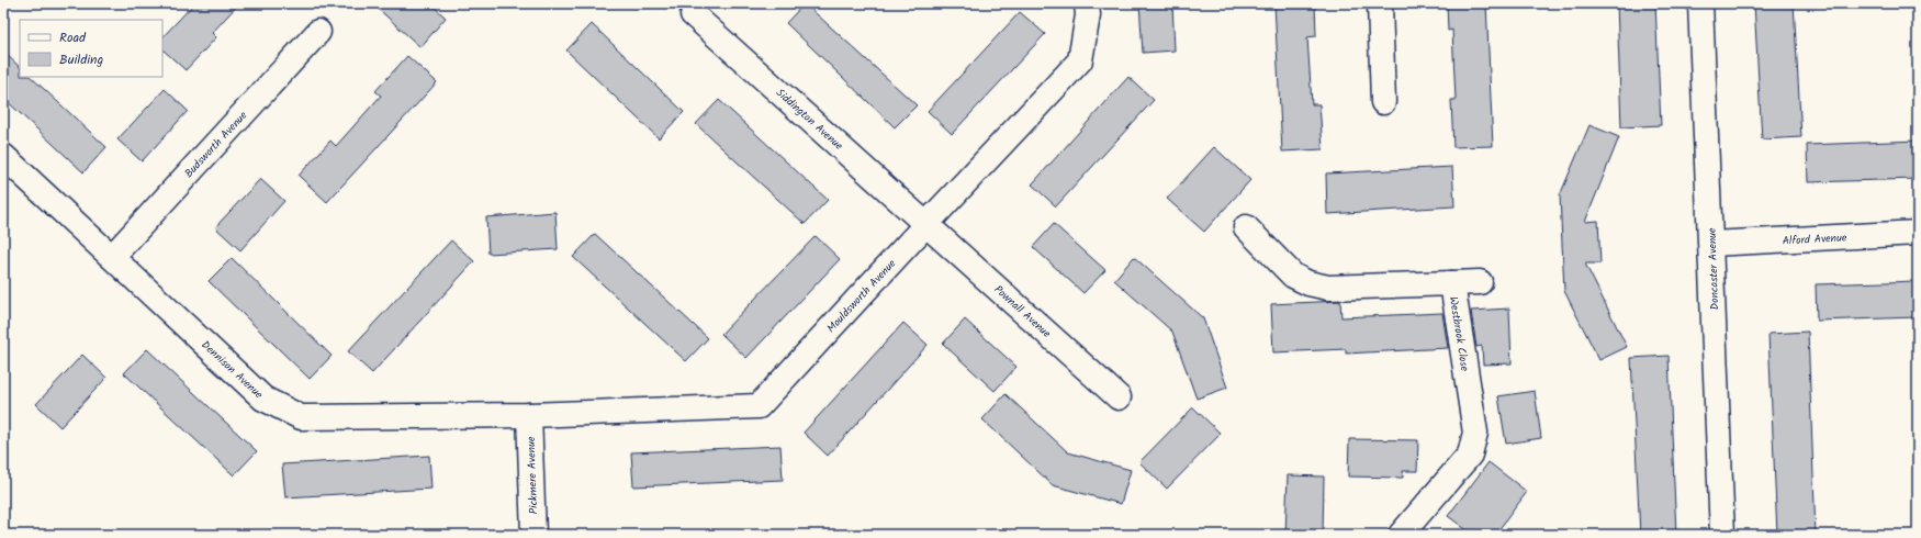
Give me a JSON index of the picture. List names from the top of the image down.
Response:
{
  "streets": {
    "street": [
      "Siddington Avenue",
      "Budsworth Avenue",
      "Alford Avenue",
      "Doncaster Avenue",
      "Mouldsworth Avenue",
      "Pownall Avenue",
      "Westbrook Close",
      "Dennison Avenue",
      "Pickmere Avenue"
    ]
  },
  "crossings": [
    ["Siddington Avenue", "Mouldsworth Avenue"],
    ["Siddington Avenue", "Pownall Avenue"],
    ["Budsworth Avenue", "Dennison Avenue"],
    ["Alford Avenue", "Doncaster Avenue"],
    ["Mouldsworth Avenue", "Pownall Avenue"],
    ["Mouldsworth Avenue", "Dennison Avenue"],
    ["Mouldsworth Avenue", "Pickmere Avenue"],
    ["Dennison Avenue", "Pickmere Avenue"]
  ],
  "legend": ["Road", "Building"]
}
